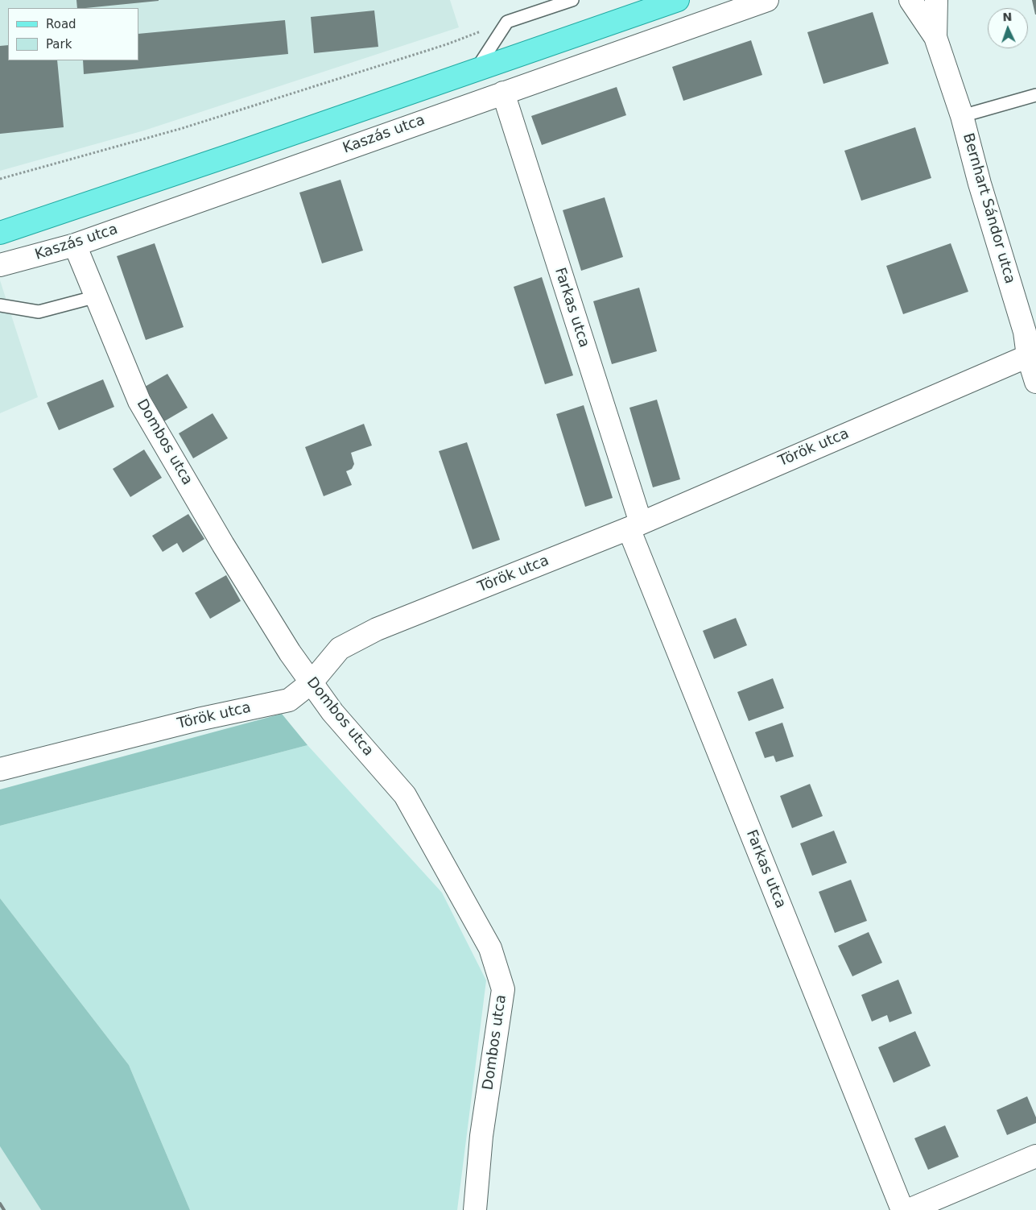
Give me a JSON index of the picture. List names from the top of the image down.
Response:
{
  "streets": {
    "street": [
      "Kaszás utca",
      "Bernhart Sándor utca",
      "Farkas utca",
      "Dombos utca",
      "Török utca"
    ]
  },
  "crossings": [
    ["Kaszás utca", "Farkas utca"],
    ["Kaszás utca", "Dombos utca"],
    ["Bernhart Sándor utca", "Török utca"],
    ["Farkas utca", "Török utca"],
    ["Dombos utca", "Török utca"]
  ],
  "legend": ["Road", "Park"],
  "north": "top"
}
